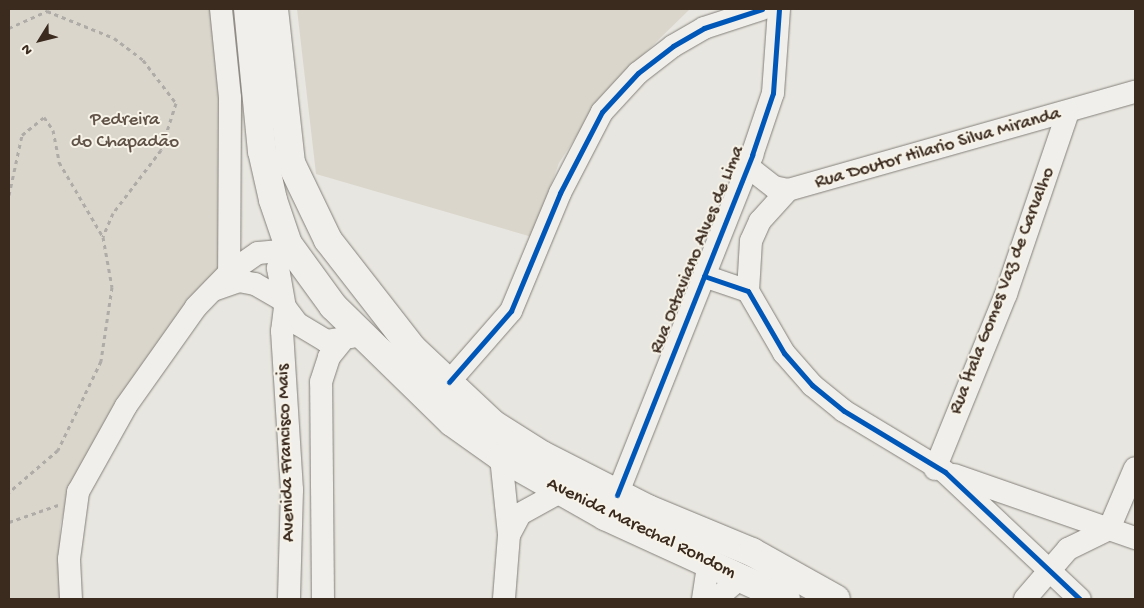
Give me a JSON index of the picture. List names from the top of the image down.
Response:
{
  "streets": {
    "main road": ["Avenida Marechal Rondom"],
    "street": [
      "Rua Doutor Hilario Silva Miranda",
      "Rua Octaviano Alves de Lima",
      "Rua Ítala Gomes Vaz de Carvalho",
      "Avenida Francisco Mais"
    ]
  },
  "crossings": [
    ["Rua Doutor Hilario Silva Miranda", "Rua Ítala Gomes Vaz de Carvalho"],
    ["Avenida Francisco Mais", "Avenida Marechal Rondom"]
  ],
  "parks": ["Pedreira do Chapadão"],
  "north": "bottom left"
}
